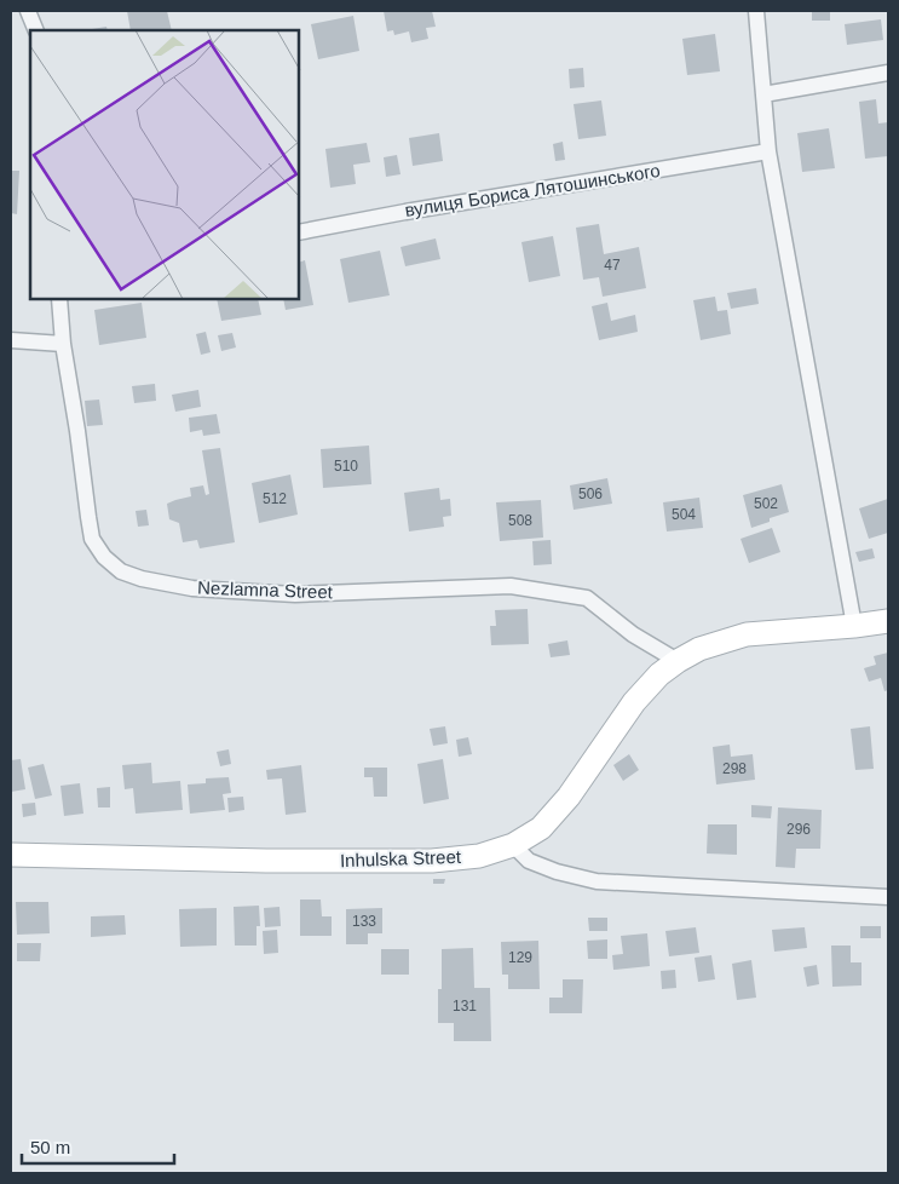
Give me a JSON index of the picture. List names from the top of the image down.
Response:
{
  "streets": {
    "street": ["вулиця Бориса Лятошинського", "Nezlamna Street", "Inhulska Street"]
  },
  "house_numbers": [
    "47",
    "510",
    "506",
    "512",
    "502",
    "504",
    "508",
    "298",
    "296",
    "133",
    "129",
    "131"
  ],
  "scale_bar": "50 m"
}
